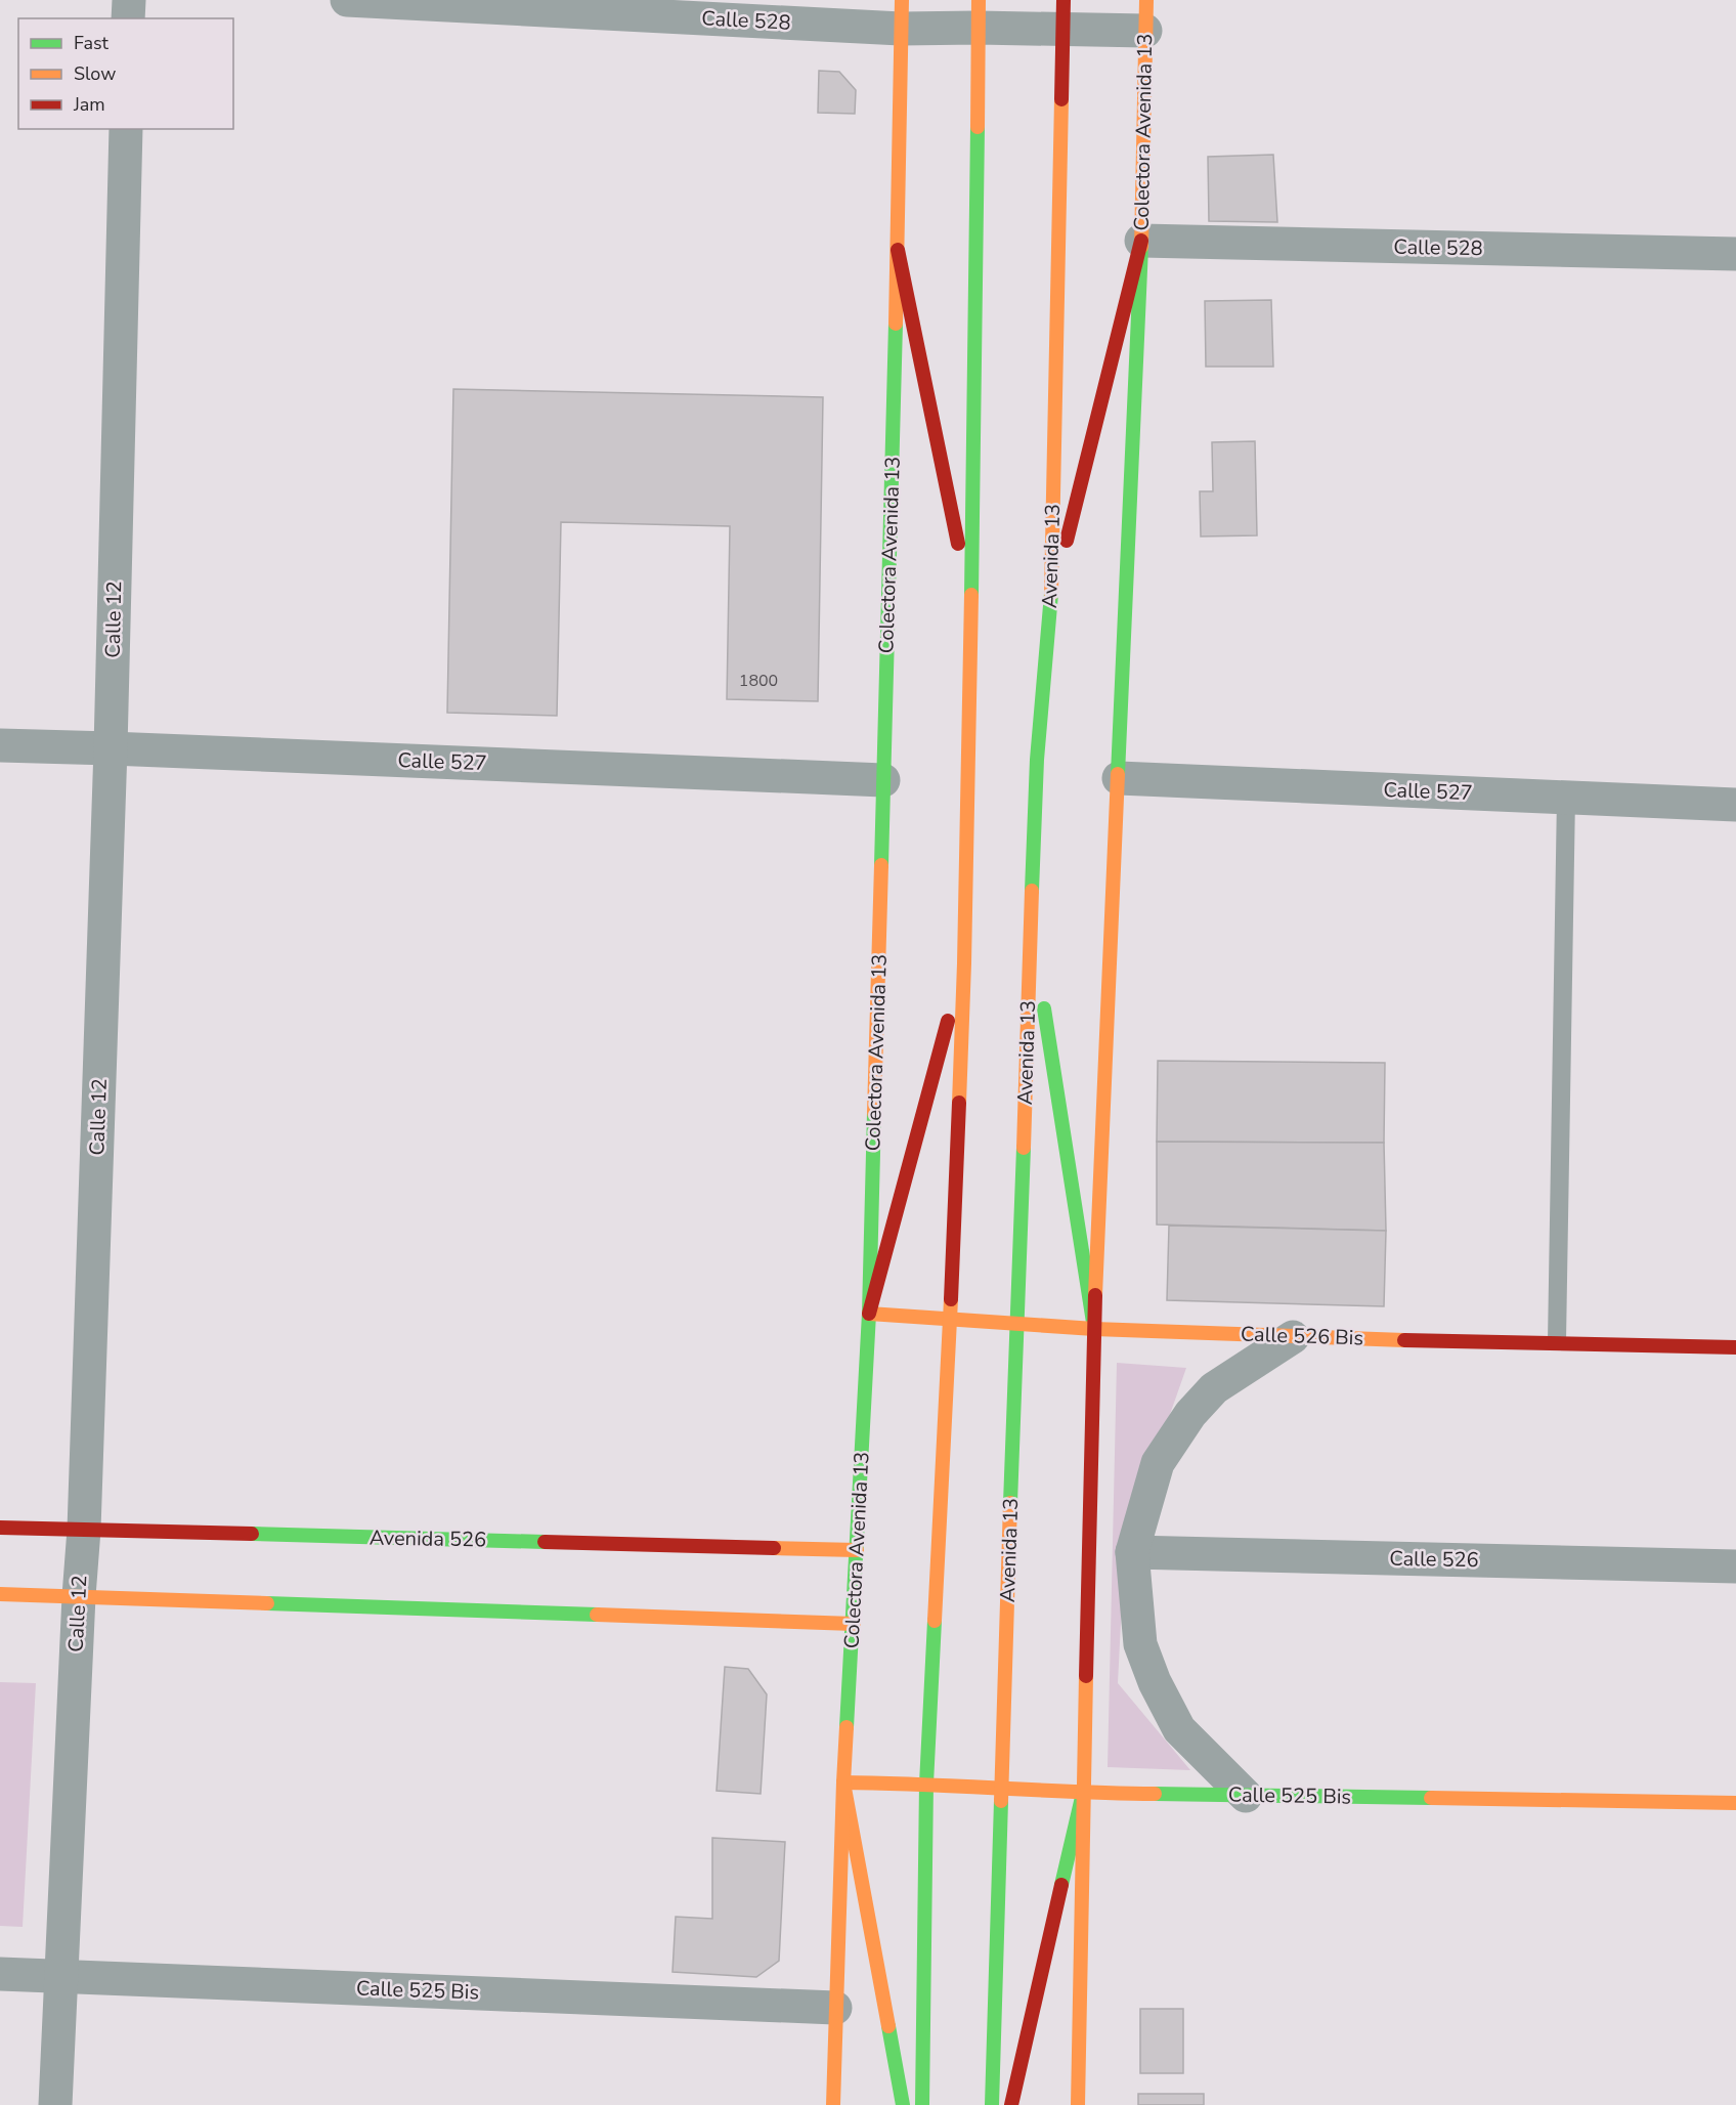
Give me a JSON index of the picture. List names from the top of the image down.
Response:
{
  "streets": {
    "main road": [
      "Colectora Avenida 13",
      "Avenida 13",
      "Calle 526 Bis",
      "Avenida 526",
      "Calle 525 Bis"
    ],
    "street": [
      "Calle 528",
      "Calle 12",
      "Calle 527",
      "Calle 526"
    ]
  },
  "crossings": [
    ["Calle 528", "Colectora Avenida 13"],
    ["Calle 528", "Avenida 13"],
    ["Colectora Avenida 13", "Calle 527"],
    ["Colectora Avenida 13", "Calle 526 Bis"],
    ["Colectora Avenida 13", "Avenida 526"],
    ["Colectora Avenida 13", "Calle 525 Bis"],
    ["Avenida 13", "Calle 526 Bis"],
    ["Avenida 13", "Calle 525 Bis"],
    ["Calle 12", "Calle 527"],
    ["Calle 12", "Avenida 526"],
    ["Calle 12", "Calle 525 Bis"]
  ],
  "house_numbers": ["1800"],
  "legend": ["Fast", "Slow", "Jam"]
}
